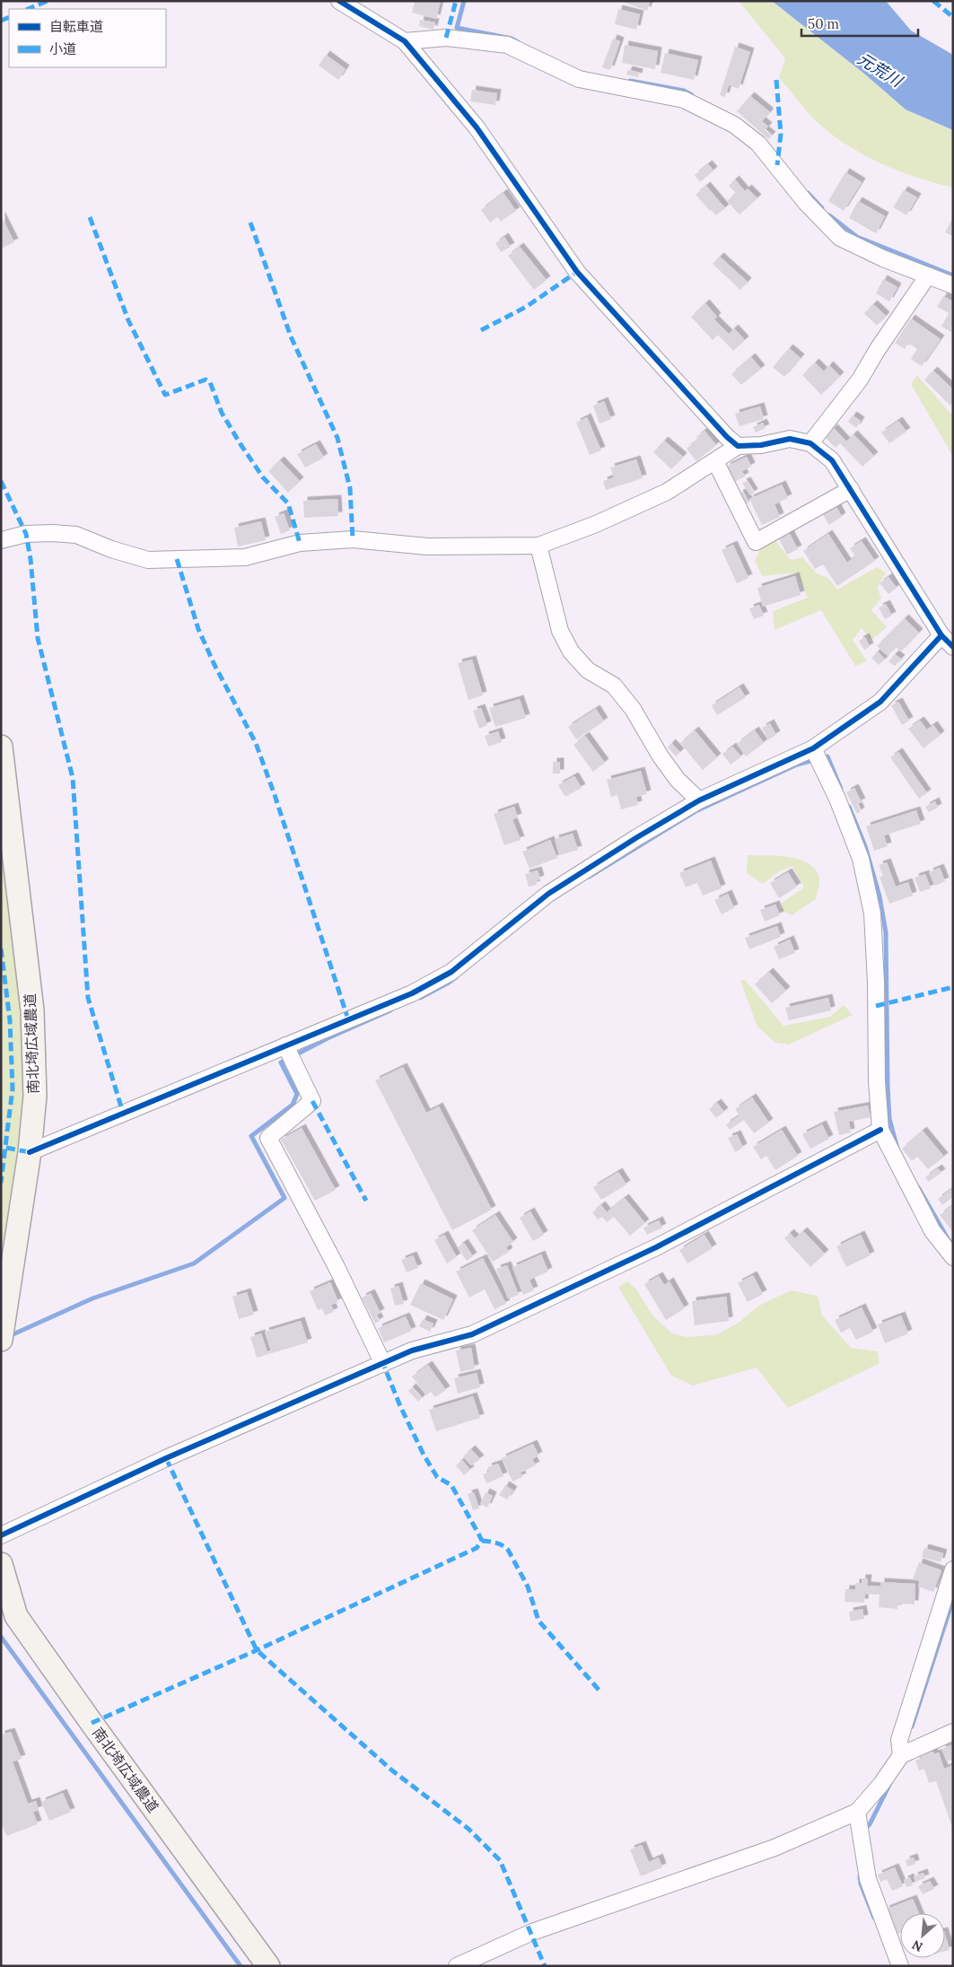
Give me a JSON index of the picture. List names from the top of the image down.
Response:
{
  "streets": {
    "street": ["南北埼広域農道"]
  },
  "water": ["元荒川"],
  "legend": ["自転車道", "小道"],
  "scale_bar": "50 m",
  "north": "bottom left"
}
